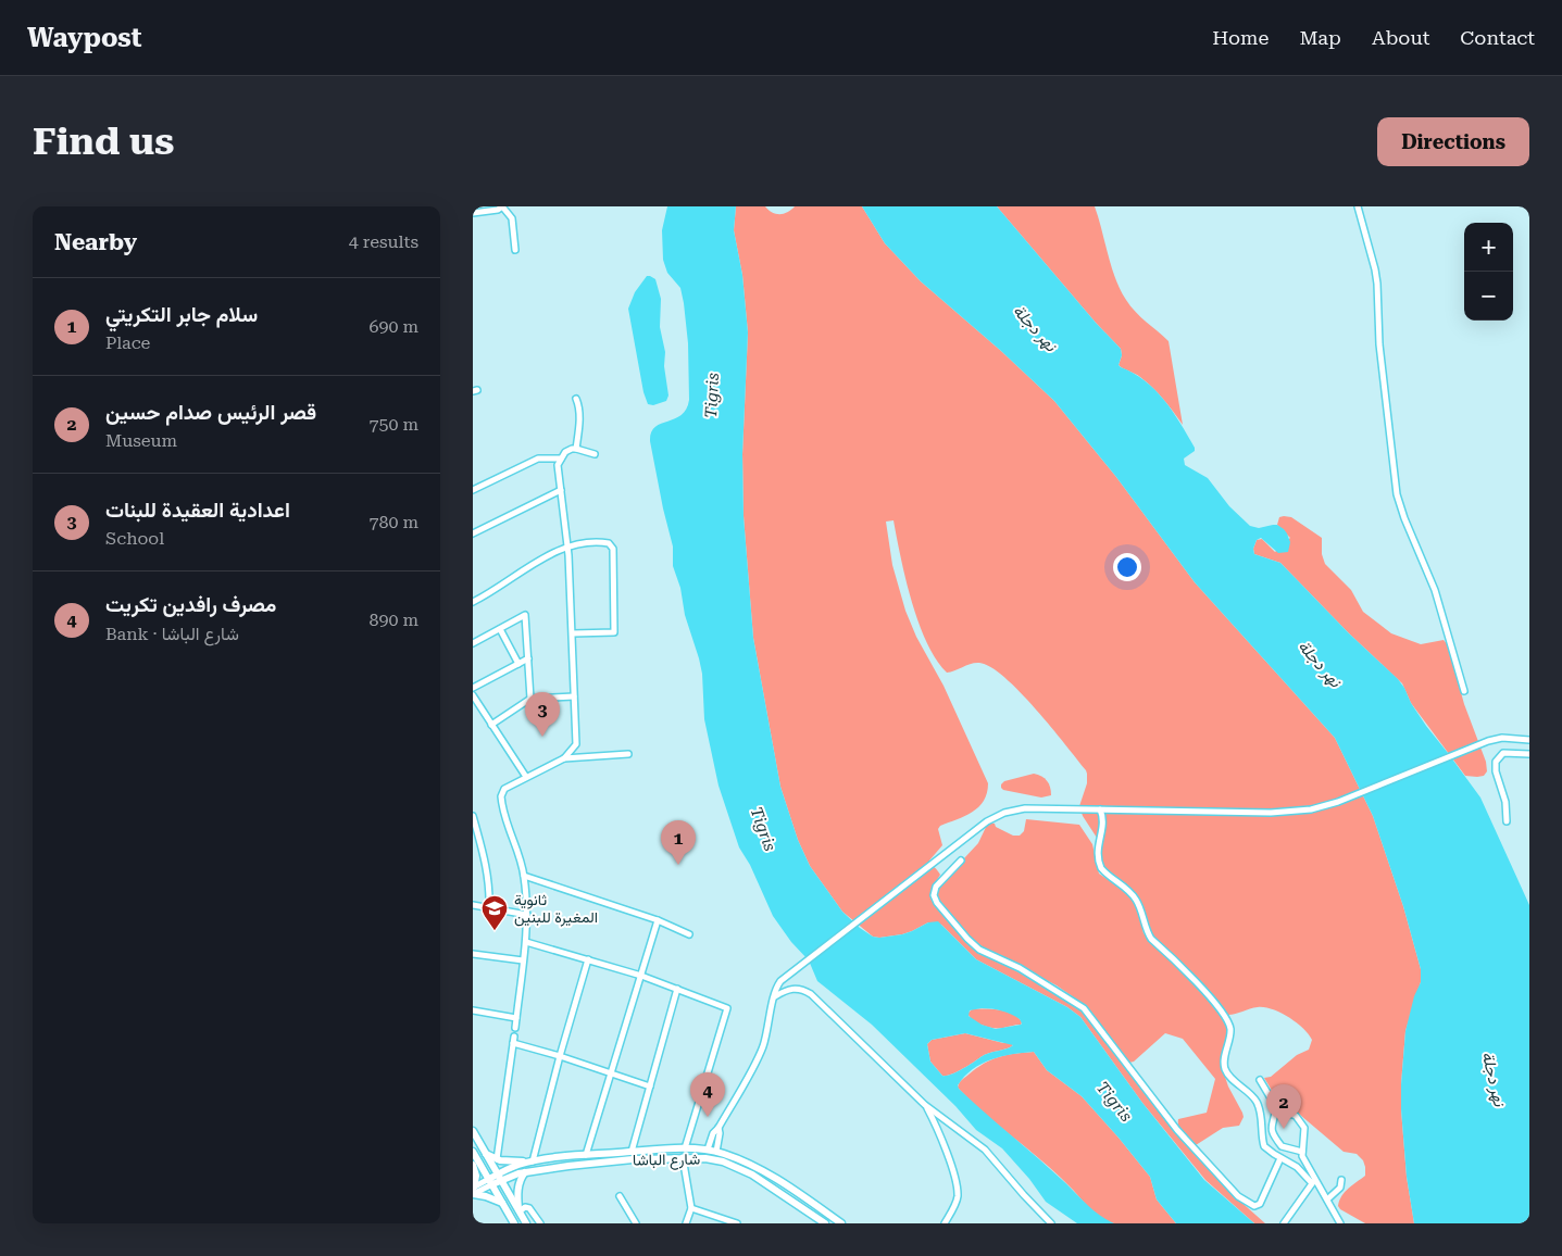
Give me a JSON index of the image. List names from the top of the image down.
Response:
{
  "streets": {
    "main road": ["شارع الباشا"]
  },
  "water": ["نهر دجلة", "Tigris"],
  "places": {
    "school or university": ["ثانوية المغيرة للبنين"]
  },
  "page": {
    "header": "Waypost",
    "nav": [
      "Home",
      "Map",
      "About",
      "Contact"
    ],
    "buttons": "Directions",
    "title": "Find us",
    "heading": ["Nearby", "4 results"],
    "map_buttons": ["+", "−"],
    "list": [
      {
        "mark": "1",
        "name": "سلام جابر التكريتي",
        "note": "Place",
        "value": "690 m"
      },
      {
        "mark": "2",
        "name": "قصر الرئيس صدام حسين",
        "note": "Museum",
        "value": "750 m"
      },
      {
        "mark": "3",
        "name": "اعدادية العقيدة للبنات",
        "note": "School",
        "value": "780 m"
      },
      {
        "mark": "4",
        "name": "مصرف رافدين تكريت",
        "note": "Bank · شارع الباشا",
        "value": "890 m"
      }
    ],
    "pins": [
      "3",
      "1",
      "4",
      "2"
    ]
  }
}
